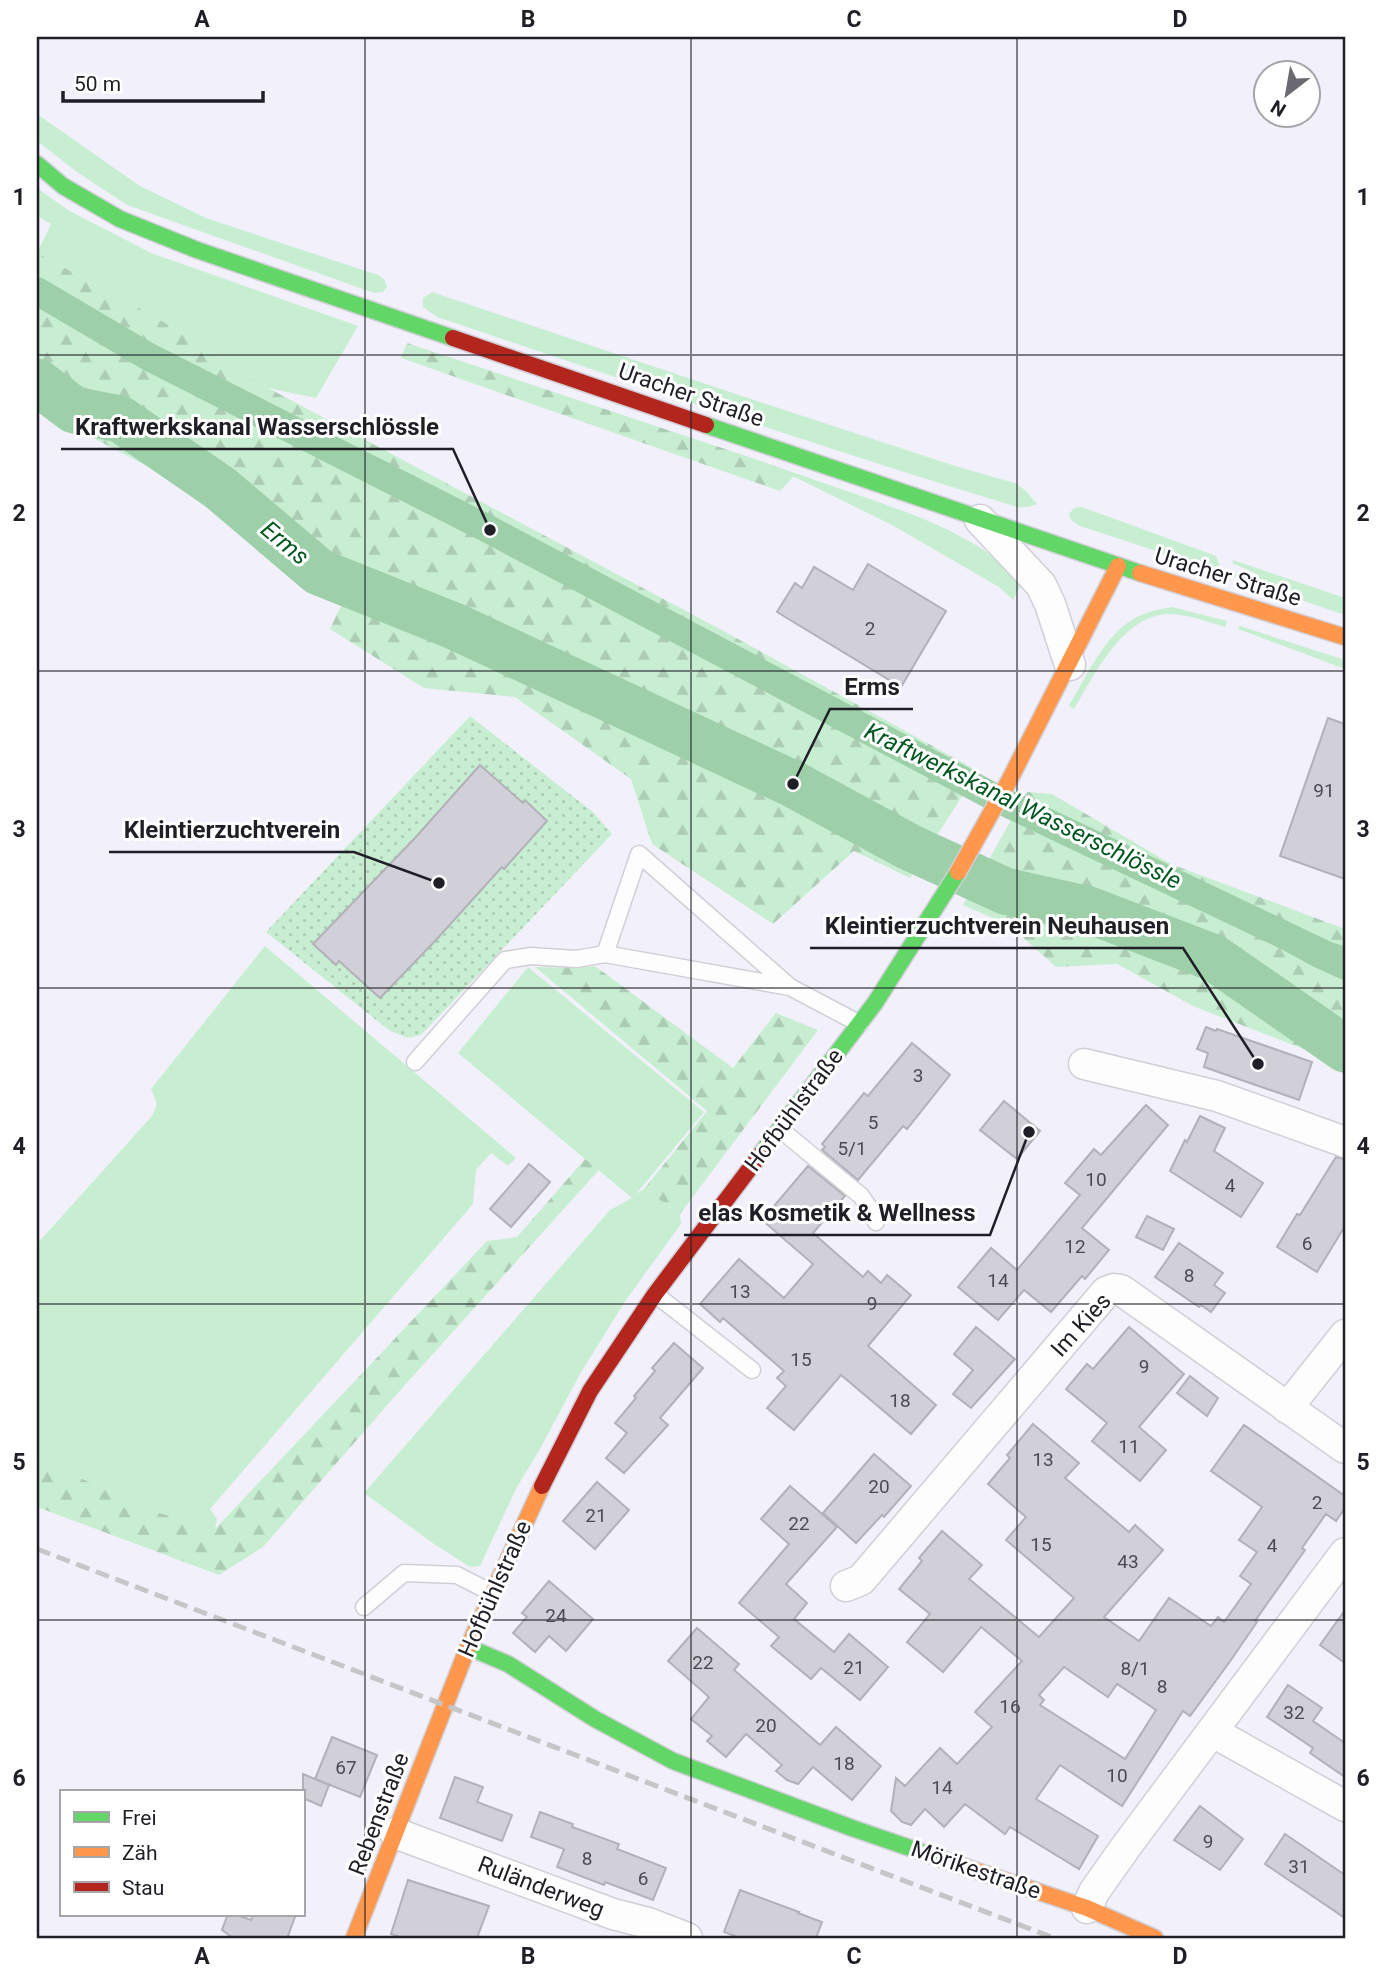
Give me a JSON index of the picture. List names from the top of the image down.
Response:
{
  "streets": {
    "street": [
      "Uracher Straße",
      "Hofbühlstraße",
      "Im Kies",
      "Rebenstraße",
      "Mörikestraße",
      "Ruländerweg"
    ]
  },
  "crossings": [
    ["Uracher Straße", "Hofbühlstraße"],
    ["Hofbühlstraße", "Rebenstraße"],
    ["Hofbühlstraße", "Mörikestraße"],
    ["Rebenstraße", "Ruländerweg"]
  ],
  "water": ["Erms", "Kraftwerkskanal Wasserschlössle"],
  "places": [
    "Kraftwerkskanal Wasserschlössle",
    "Erms",
    "Kleintierzuchtverein",
    "Kleintierzuchtverein Neuhausen",
    "elas Kosmetik & Wellness"
  ],
  "house_numbers": [
    "2",
    "91",
    "3",
    "5",
    "5/1",
    "10",
    "4",
    "6",
    "12",
    "8",
    "14",
    "13",
    "9",
    "15",
    "9",
    "18",
    "11",
    "13",
    "20",
    "2",
    "21",
    "22",
    "15",
    "4",
    "43",
    "24",
    "22",
    "21",
    "8/1",
    "8",
    "16",
    "32",
    "20",
    "18",
    "67",
    "10",
    "14",
    "9",
    "8",
    "31",
    "6"
  ],
  "legend": ["Frei", "Zäh", "Stau"],
  "scale_bar": "50 m",
  "north": "bottom left",
  "grid": {
    "columns": [
      "A",
      "B",
      "C",
      "D"
    ],
    "rows": [
      "1",
      "2",
      "3",
      "4",
      "5",
      "6"
    ]
  }
}
